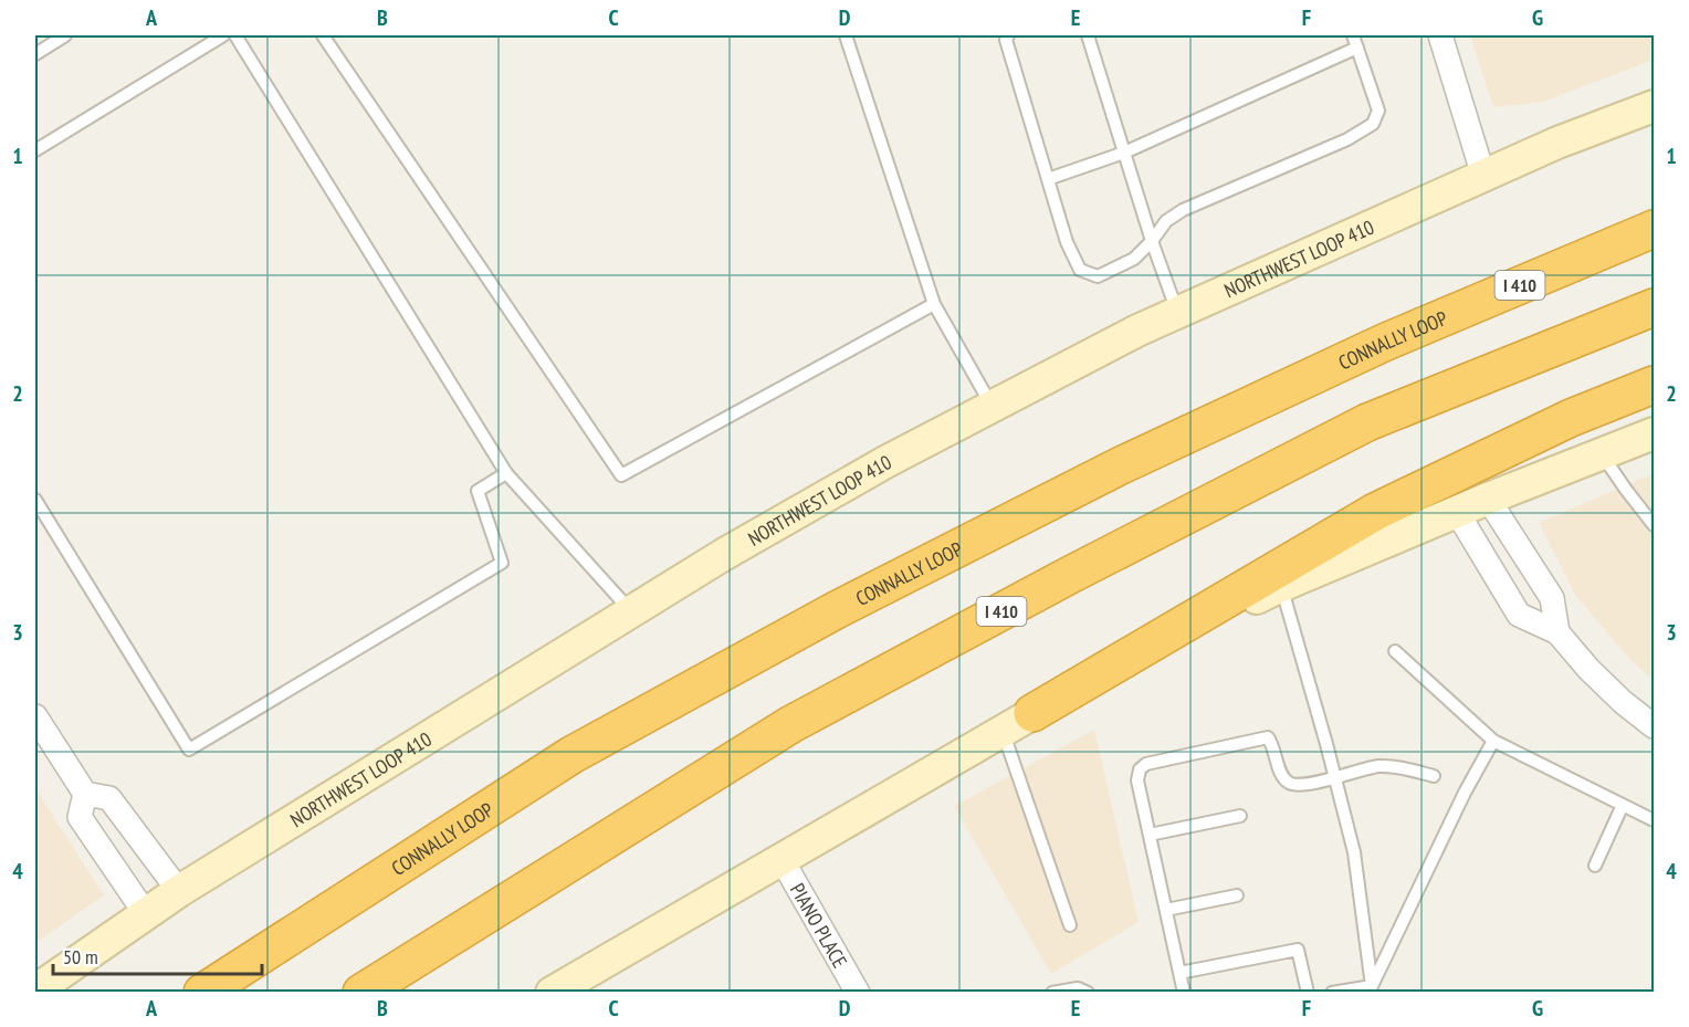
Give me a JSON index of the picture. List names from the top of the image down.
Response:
{
  "streets": {
    "highway": ["I 410", "CONNALLY LOOP"],
    "main road": ["NORTHWEST LOOP 410"],
    "street": ["PIANO PLACE"]
  },
  "scale_bar": "50 m",
  "grid": {
    "columns": [
      "A",
      "B",
      "C",
      "D",
      "E",
      "F",
      "G"
    ],
    "rows": [
      "1",
      "2",
      "3",
      "4"
    ]
  }
}
